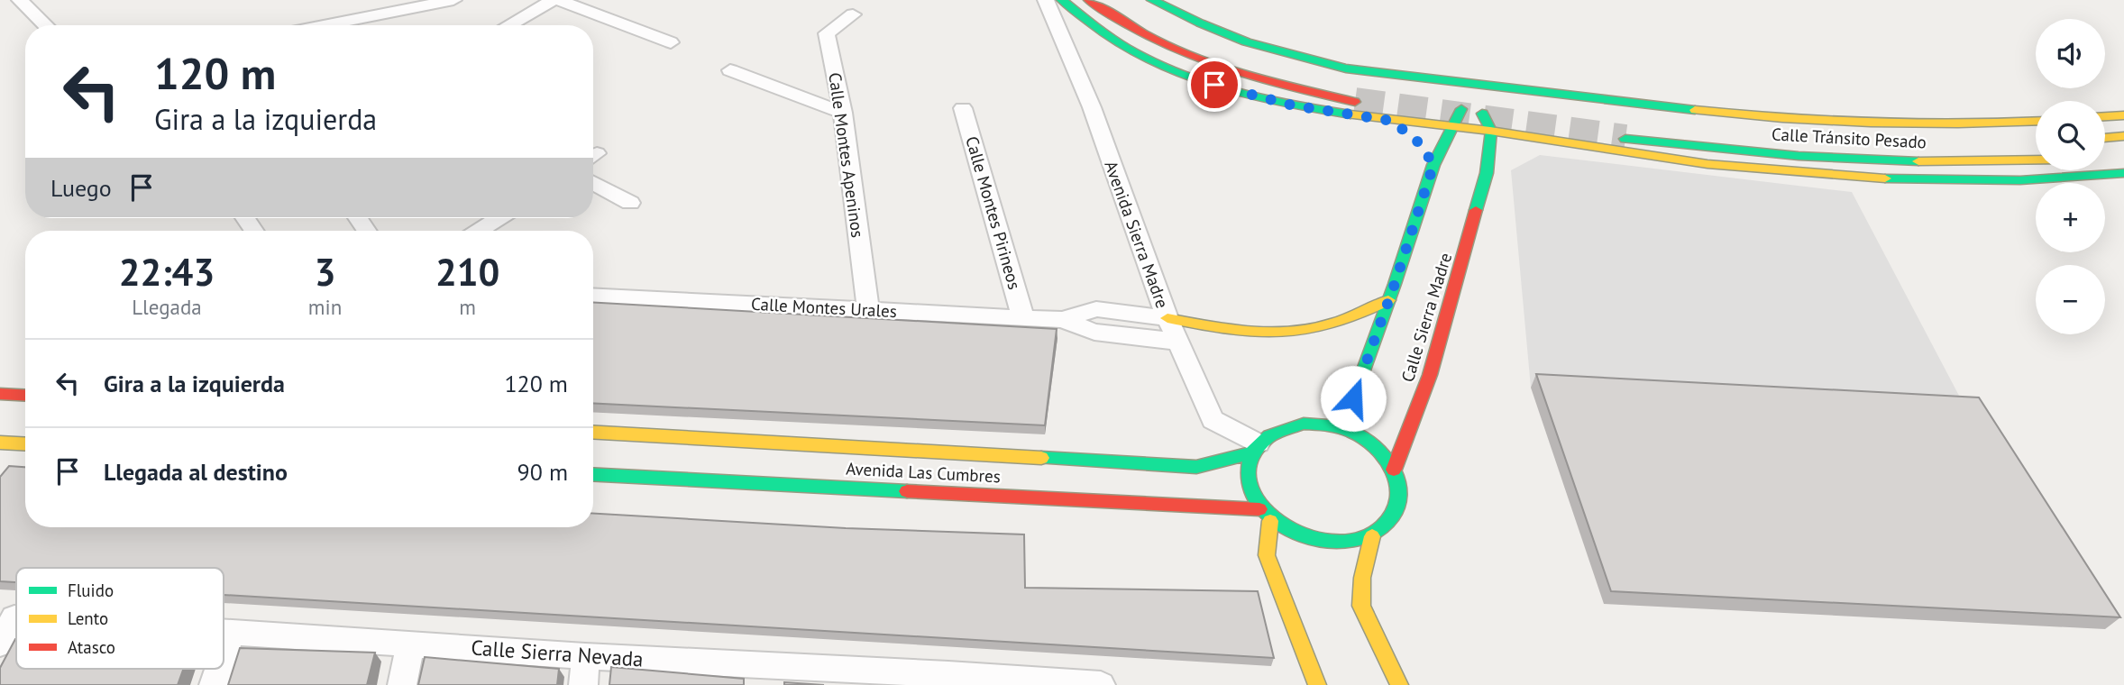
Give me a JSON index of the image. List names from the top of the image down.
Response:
{
  "streets": {
    "street": [
      "Calle Tránsito Pesado",
      "Calle Montes Apeninos",
      "Calle Montes Pirineos",
      "Avenida Sierra Madre",
      "Calle Montes Urales",
      "Calle Sierra Madre",
      "Avenida Las Cumbres",
      "Calle Sierra Nevada"
    ]
  },
  "crossings": [
    ["Calle Montes Apeninos", "Calle Montes Urales"],
    ["Calle Montes Pirineos", "Calle Montes Urales"],
    ["Avenida Sierra Madre", "Calle Montes Urales"],
    ["Avenida Sierra Madre", "Calle Sierra Madre"],
    ["Avenida Sierra Madre", "Avenida Las Cumbres"],
    ["Calle Sierra Madre", "Avenida Las Cumbres"]
  ],
  "legend": ["Fluido", "Lento", "Atasco"],
  "page": {
    "map_buttons": ["+", "−"],
    "turn": ["120 m", "Gira a la izquierda"],
    "then": "Luego",
    "eta": [
      "22:43",
      "Llegada",
      "3",
      "min",
      "210",
      "m"
    ],
    "list": [
      {
        "name": "Gira a la izquierda",
        "value": "120 m"
      },
      {
        "name": "Llegada al destino",
        "value": "90 m"
      }
    ]
  }
}
